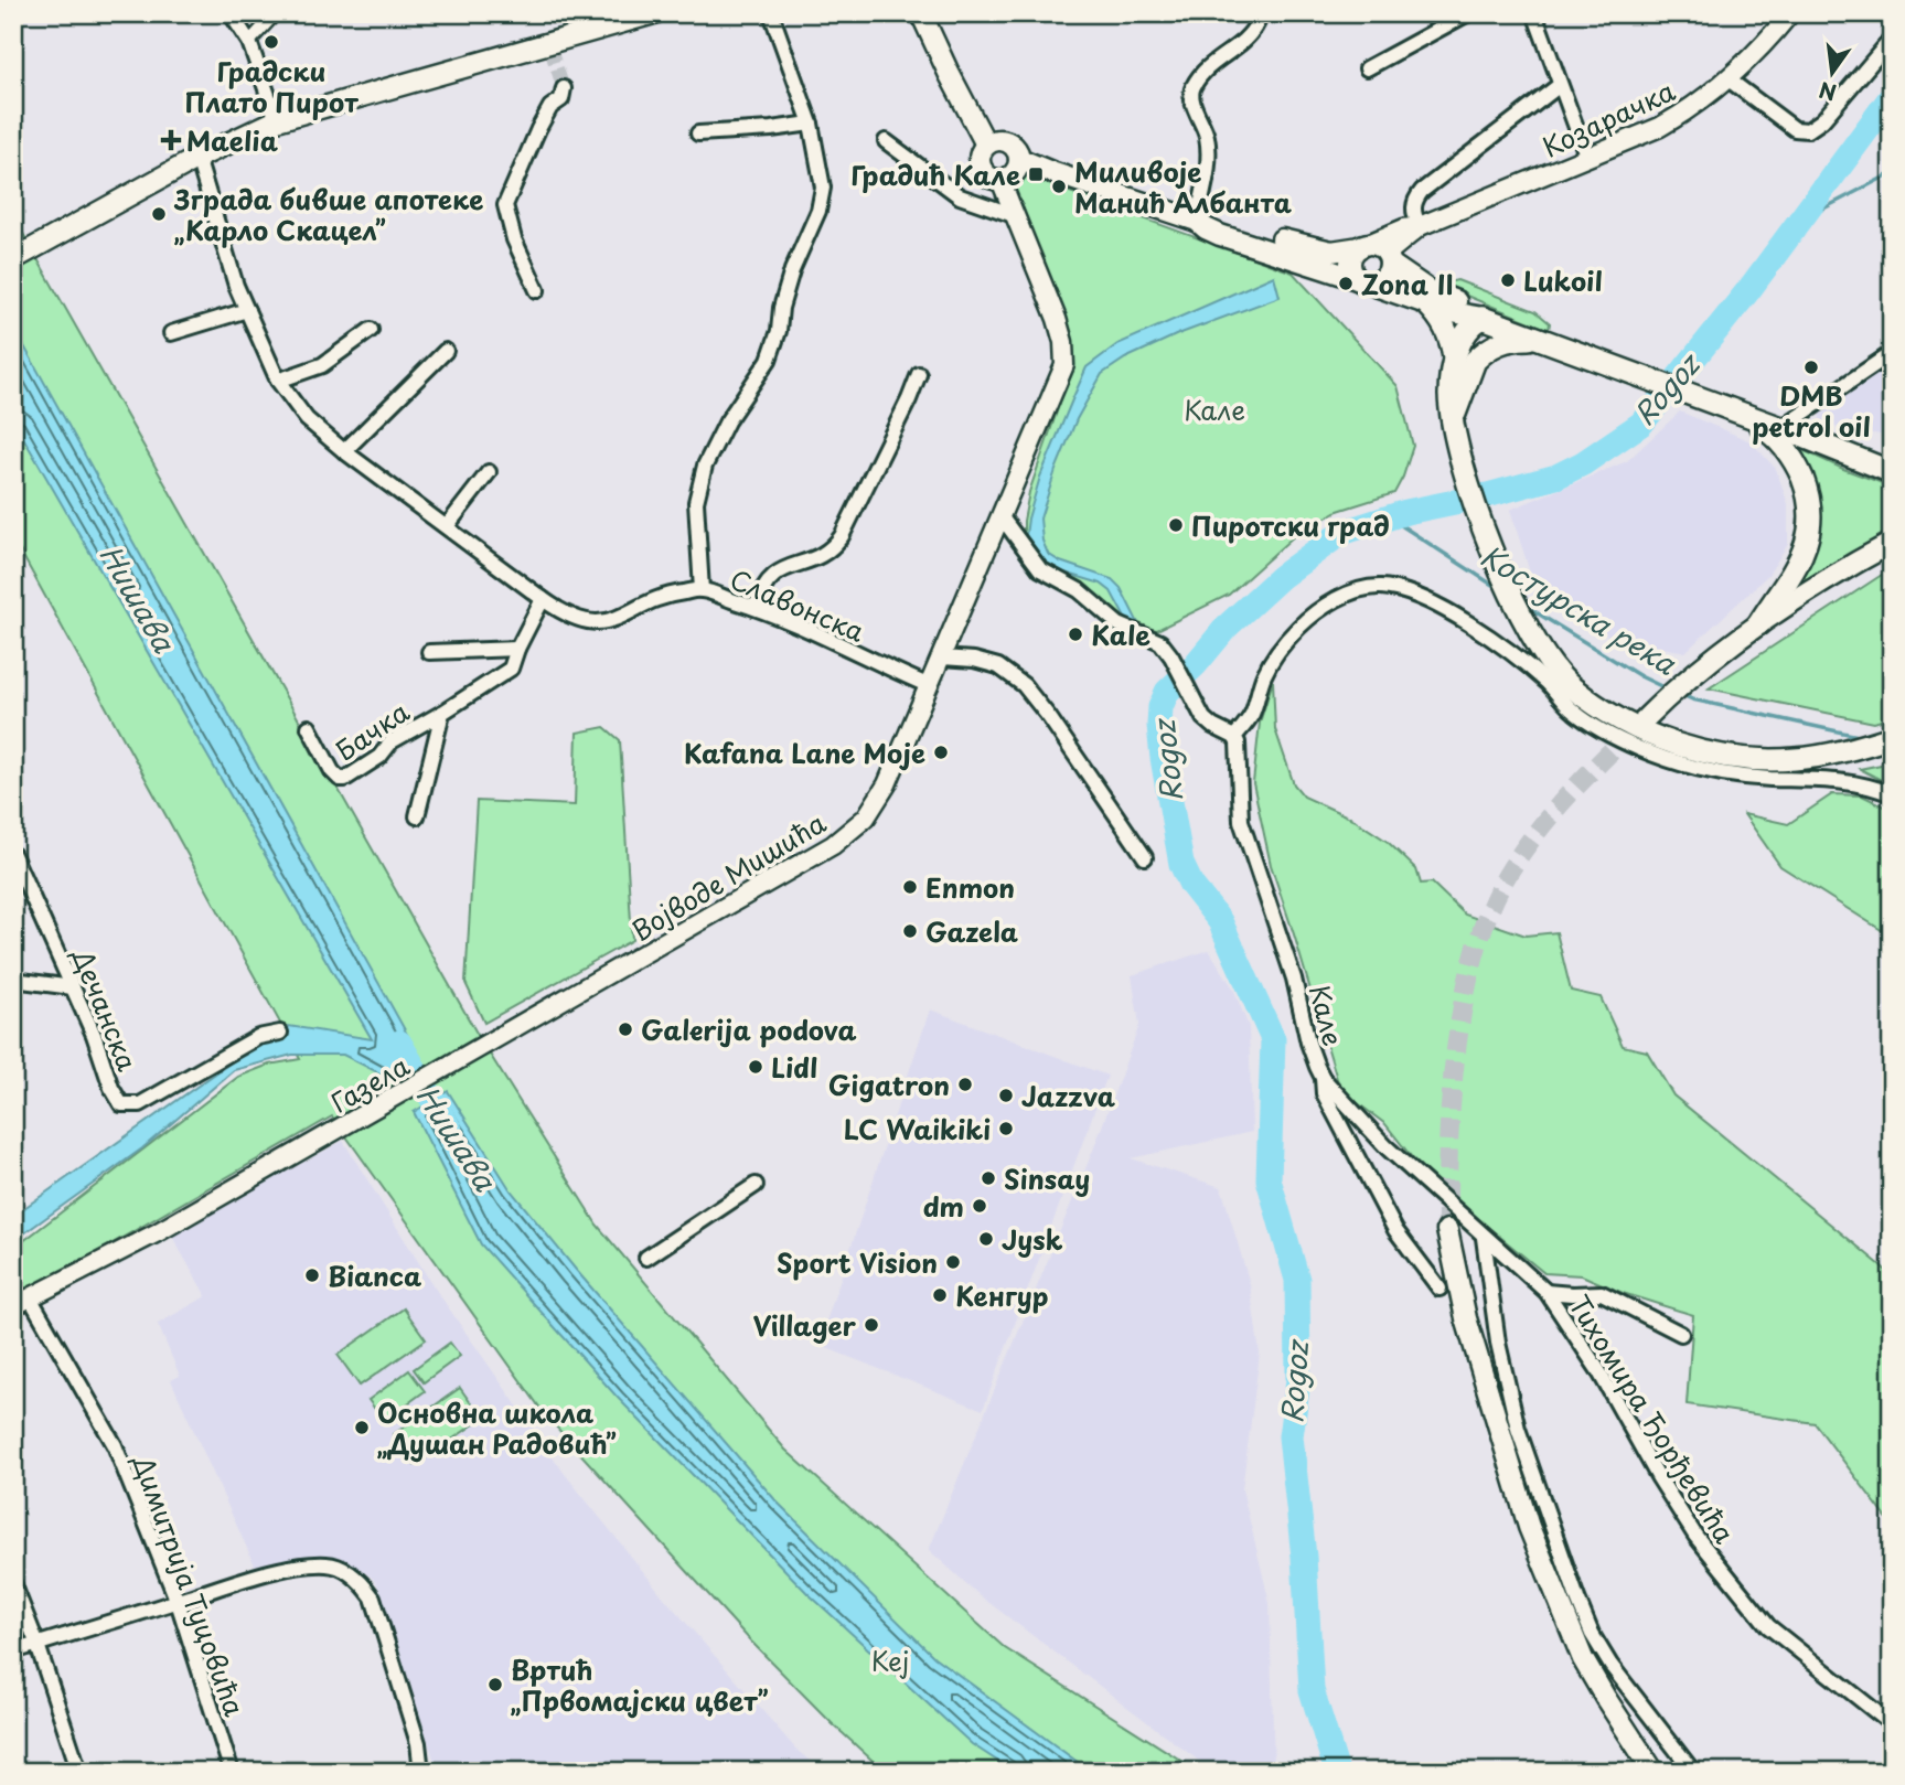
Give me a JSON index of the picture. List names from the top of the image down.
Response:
{
  "streets": {
    "street": [
      "Козарачка",
      "Славонска",
      "Бачка",
      "Војводе Мишића",
      "Дечанска",
      "Кале",
      "Газела",
      "Тихомира Ђорђевића",
      "Димитрија Туцовића"
    ]
  },
  "crossings": [
    ["Славонска", "Бачка"],
    ["Славонска", "Војводе Мишића"],
    ["Војводе Мишића", "Газела"],
    ["Кале", "Тихомира Ђорђевића"],
    ["Газела", "Димитрија Туцовића"]
  ],
  "water": ["Rogoz", "Нишава", "Костурска река"],
  "parks": ["Кале", "Кеј"],
  "places": {
    "other": [
      "Градски Плато Пирот",
      "Миливоје Манић Албанта",
      "Зграда бивше апотеке „Карло Скацел”",
      "Lukoil",
      "Zona II",
      "DMB petrol oil",
      "Пиротски град",
      "Kale",
      "Kafana Lane Moje",
      "Enmon",
      "Gazela",
      "Galerija podova",
      "Lidl",
      "Gigatron",
      "Jazzva",
      "LC Waikiki",
      "Sinsay",
      "dm",
      "Jysk",
      "Sport Vision",
      "Bianca",
      "Кенгур",
      "Villager",
      "Основна школа „Душан Радовић”",
      "Вртић „Првомајски цвет”"
    ],
    "health": ["Maelia"],
    "transit": ["Градић Кале"]
  },
  "north": "bottom"
}
